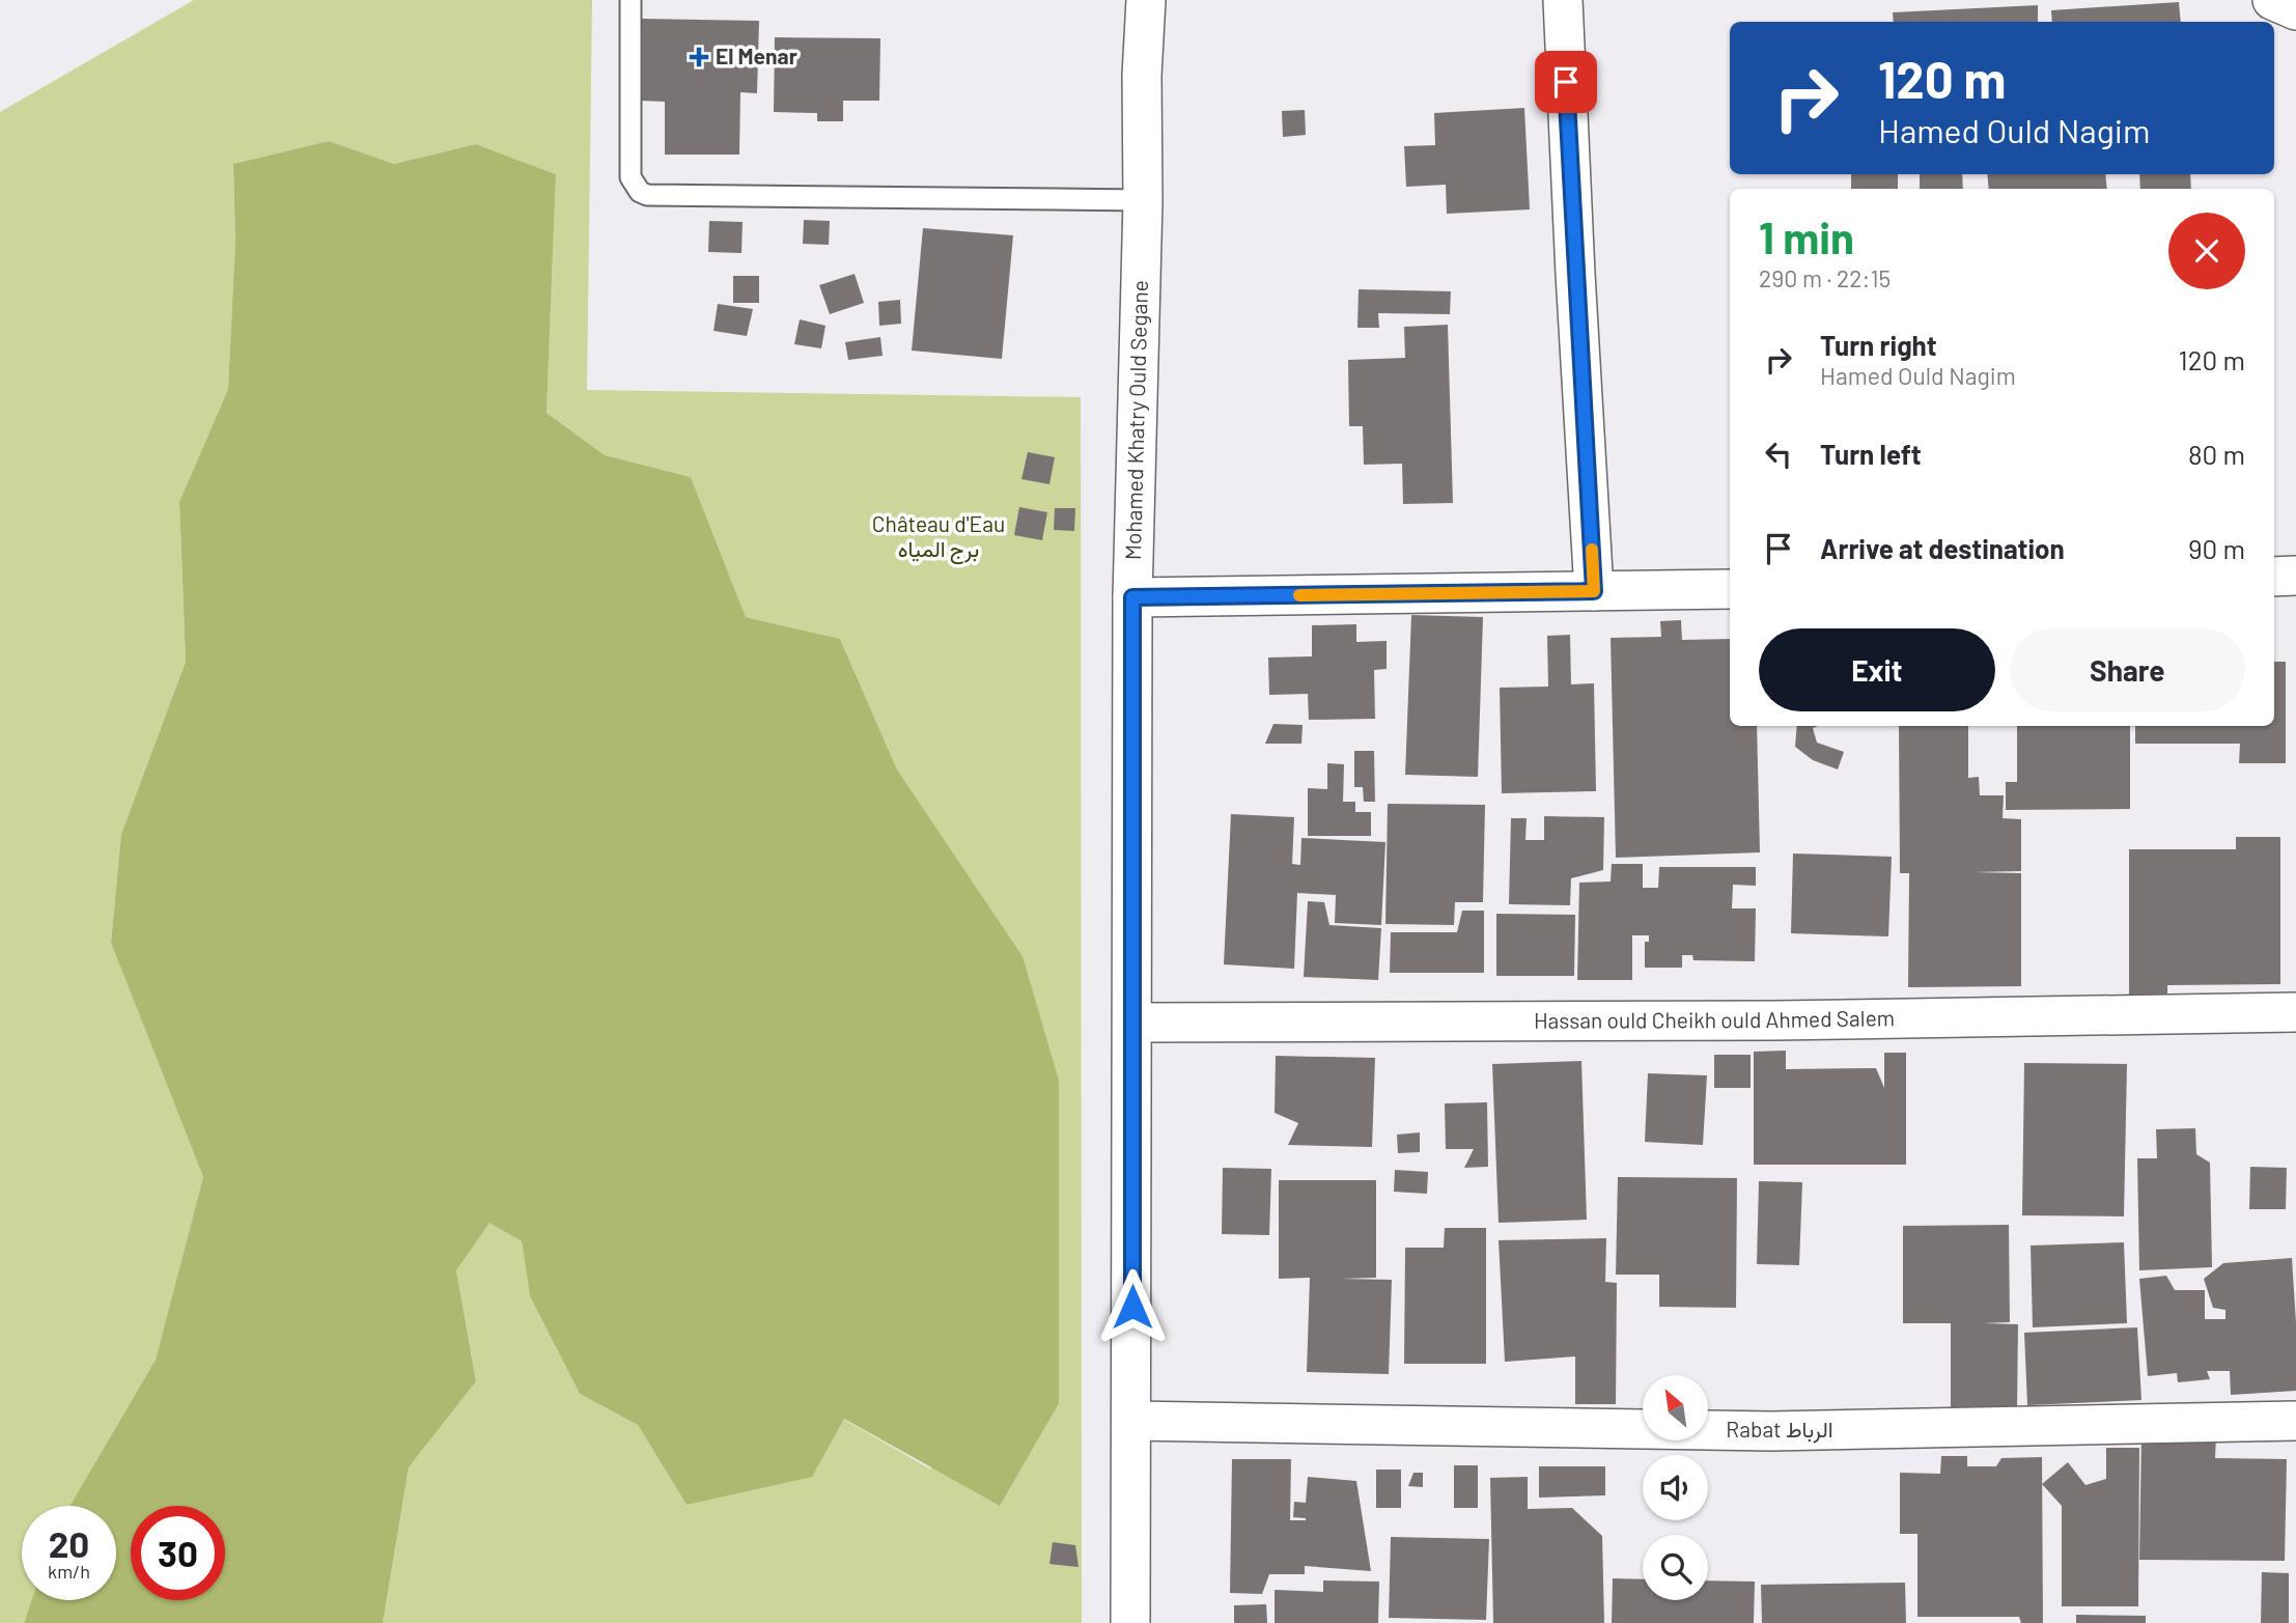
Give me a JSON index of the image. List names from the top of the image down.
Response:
{
  "streets": {
    "street": ["Mohamed Khatry Ould Segane", "Hassan ould Cheikh ould Ahmed Salem", "Rabat الرباط"]
  },
  "crossings": [
    ["Mohamed Khatry Ould Segane", "Hassan ould Cheikh ould Ahmed Salem"],
    ["Mohamed Khatry Ould Segane", "Rabat الرباط"]
  ],
  "parks": ["Château d'Eau برج المياه"],
  "places": {
    "health": ["El Menar"]
  },
  "north": "top left",
  "page": {
    "turn": ["120 m", "Hamed Ould Nagim"],
    "heading": ["1 min", "290 m · 22:15"],
    "list": [
      {
        "name": "Turn right",
        "note": "Hamed Ould Nagim",
        "value": "120 m"
      },
      {
        "name": "Turn left",
        "value": "80 m"
      },
      {
        "name": "Arrive at destination",
        "value": "90 m"
      }
    ],
    "buttons": ["Exit", "Share"],
    "speed": "20 km/h",
    "limit": "30"
  }
}
